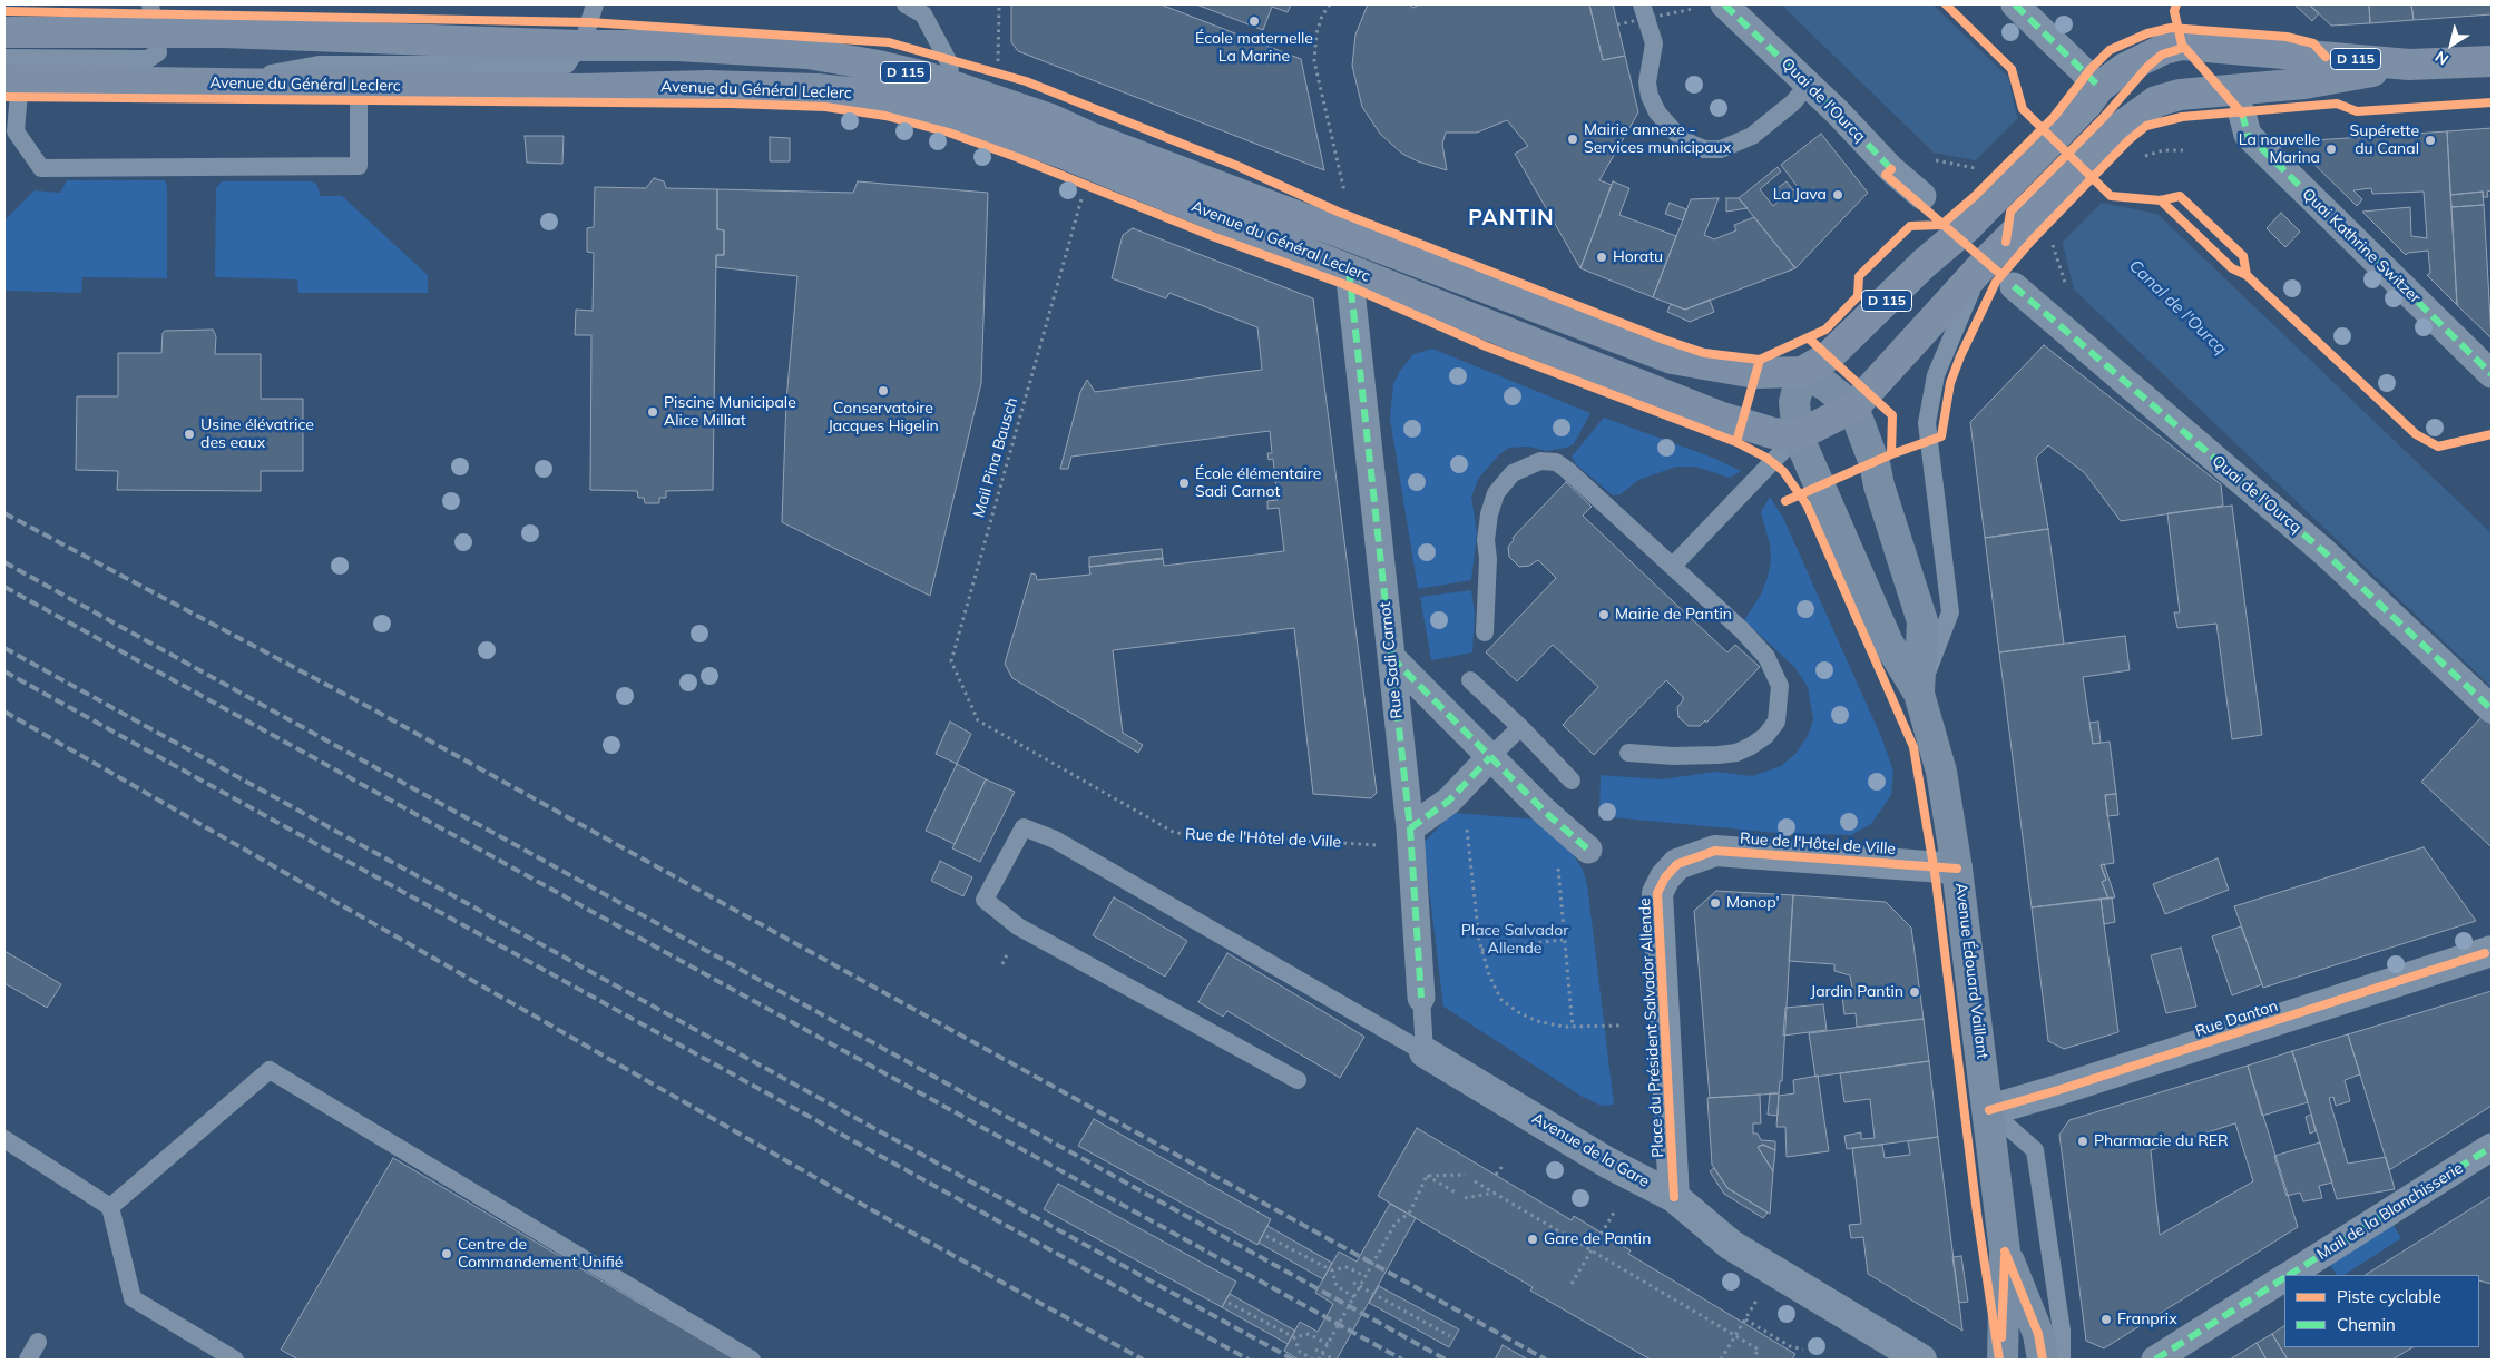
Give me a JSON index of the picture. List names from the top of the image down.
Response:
{
  "streets": {
    "main road": ["D 115", "Avenue du Général Leclerc", "Avenue Édouard Vaillant"],
    "street": [
      "Quai de l'Ourcq",
      "Quai Kathrine Switzer",
      "Rue Sadi Carnot",
      "Rue de l'Hôtel de Ville",
      "Rue Danton",
      "Place du Président Salvador Allende",
      "Avenue de la Gare",
      "Mail de la Blanchisserie"
    ],
    "path": ["Mail Pina Bausch"]
  },
  "crossings": [
    ["Avenue du Général Leclerc", "Rue Sadi Carnot"],
    ["Avenue du Général Leclerc", "Avenue Édouard Vaillant"],
    ["Mail Pina Bausch", "Rue de l'Hôtel de Ville"],
    ["Rue Sadi Carnot", "Rue de l'Hôtel de Ville"],
    ["Rue Sadi Carnot", "Avenue de la Gare"],
    ["Rue de l'Hôtel de Ville", "Avenue Édouard Vaillant"],
    ["Rue de l'Hôtel de Ville", "Place du Président Salvador Allende"],
    ["Avenue Édouard Vaillant", "Rue Danton"],
    ["Place du Président Salvador Allende", "Avenue de la Gare"]
  ],
  "districts": ["PANTIN"],
  "water": ["Canal de l'Ourcq"],
  "parks": ["Place Salvador Allende"],
  "places": [
    "École maternelle La Marine",
    "Mairie annexe - Services municipaux",
    "Supérette du Canal",
    "La nouvelle Marina",
    "La Java",
    "Horatu",
    "Conservatoire Jacques Higelin",
    "Piscine Municipale Alice Milliat",
    "Usine élévatrice des eaux",
    "École élémentaire Sadi Carnot",
    "Mairie de Pantin",
    "Monop'",
    "Jardin Pantin",
    "Pharmacie du RER",
    "Gare de Pantin",
    "Centre de Commandement Unifié",
    "Franprix"
  ],
  "legend": ["Piste cyclable", "Chemin"],
  "north": "bottom left"
}
